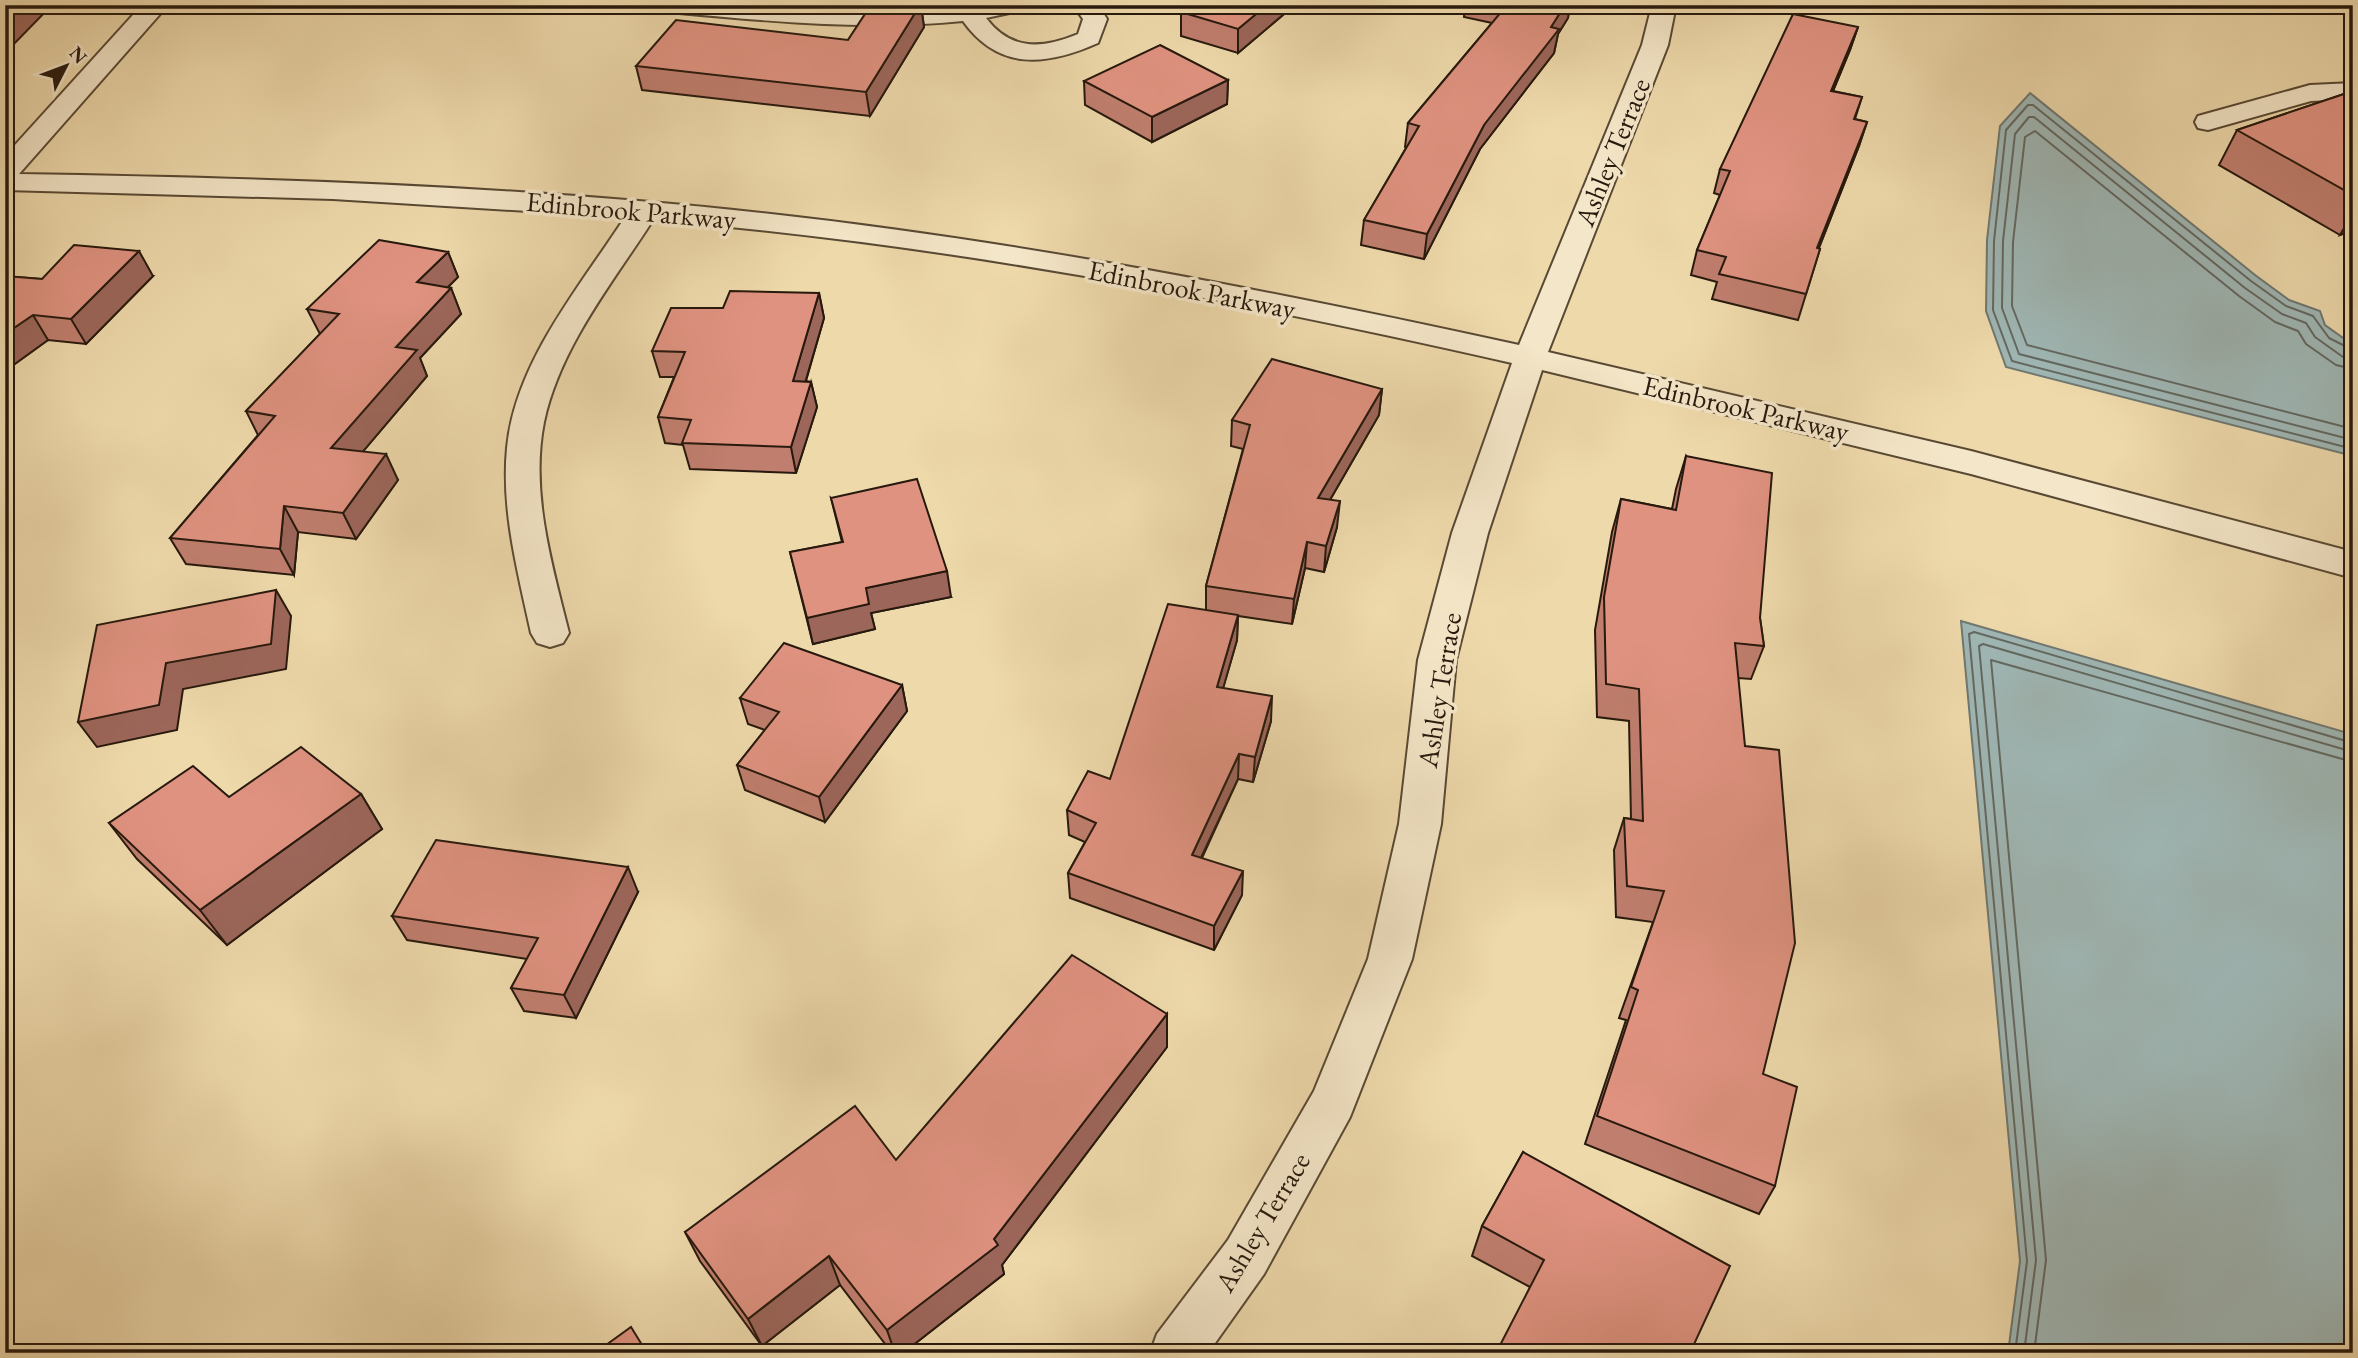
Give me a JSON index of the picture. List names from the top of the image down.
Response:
{
  "streets": {
    "street": ["Ashley Terrace", "Edinbrook Parkway"]
  },
  "crossings": [
    ["Ashley Terrace", "Edinbrook Parkway"]
  ],
  "north": "top right"
}
